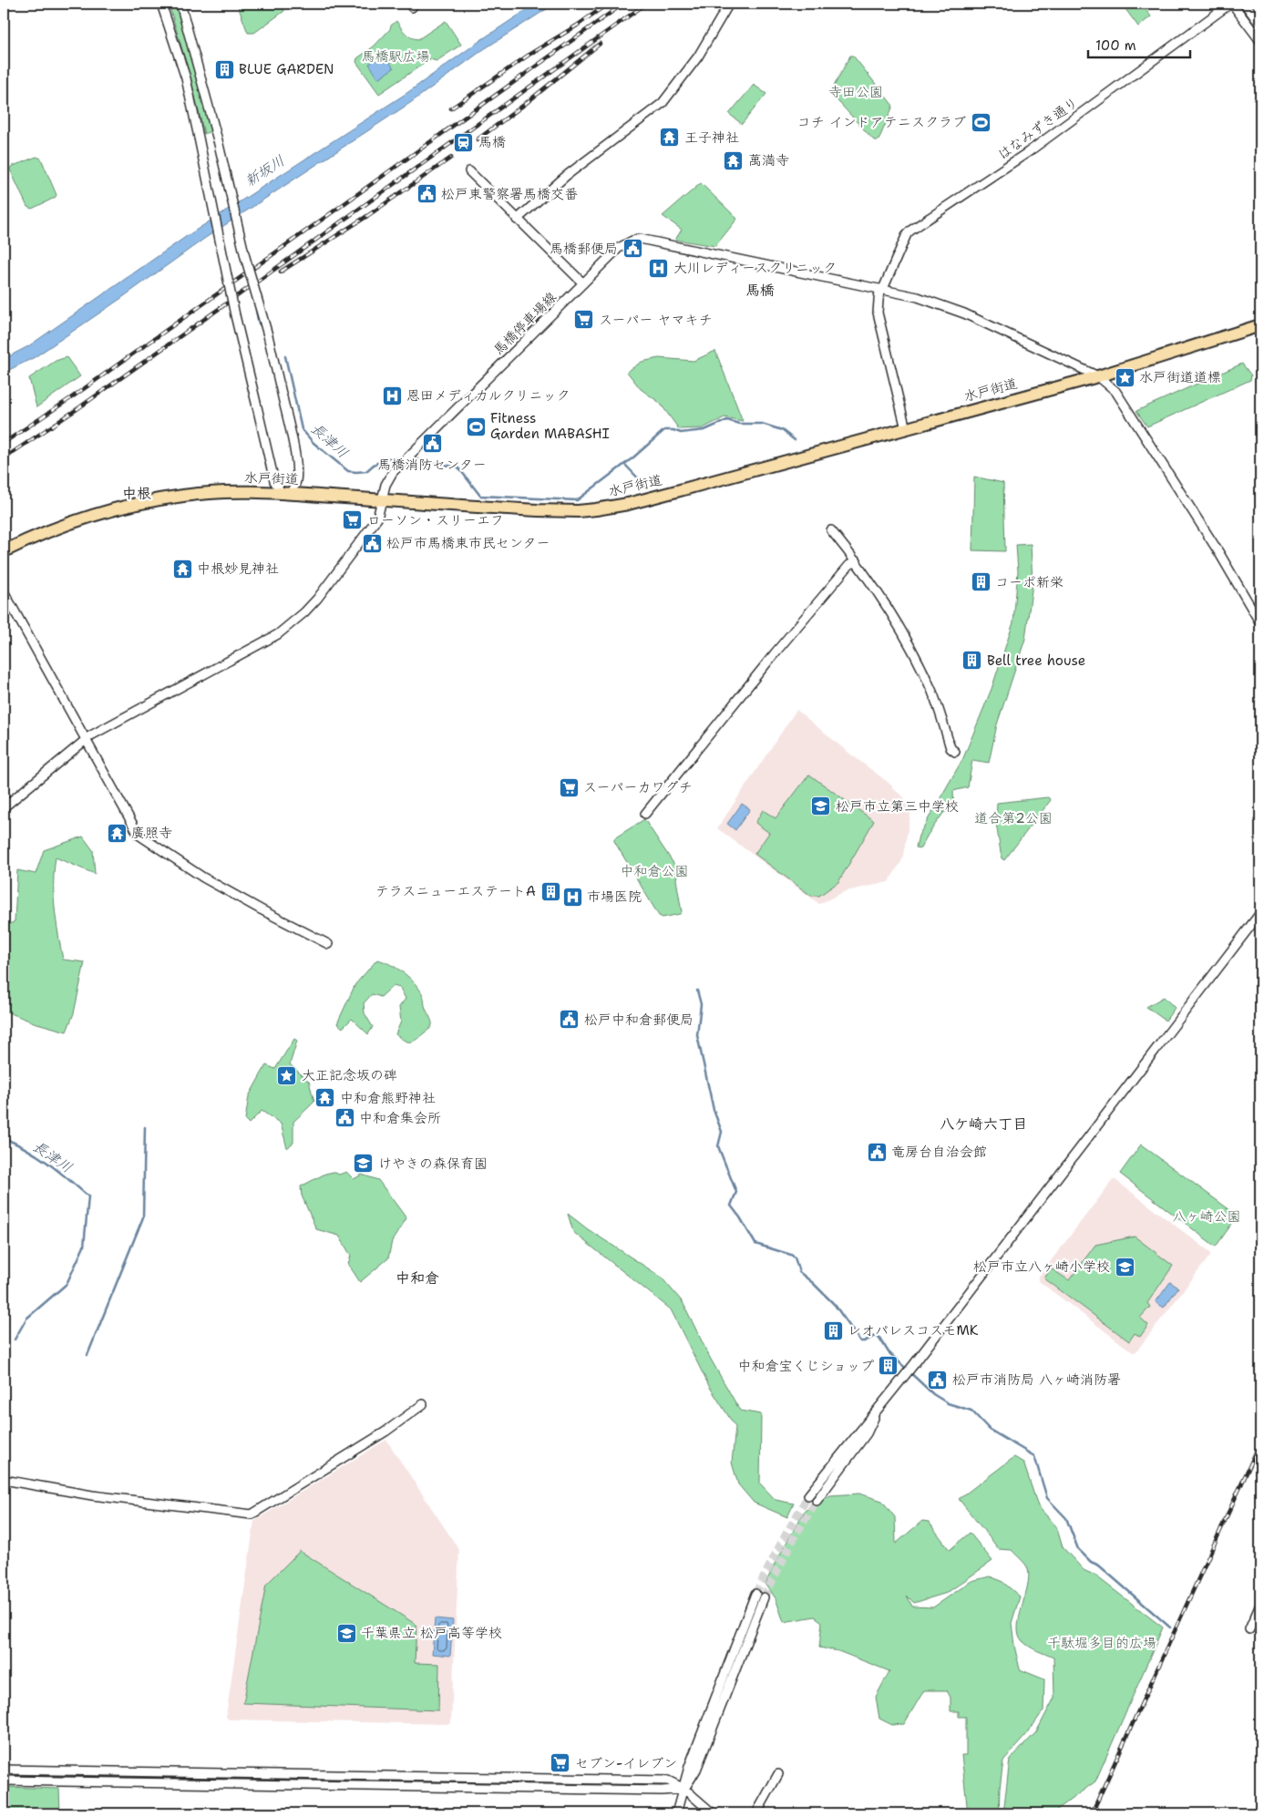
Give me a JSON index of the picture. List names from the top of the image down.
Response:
{
  "streets": {
    "highway": ["水戸街道"],
    "street": ["はなみずき通り", "馬橋停車場線"]
  },
  "crossings": [
    ["はなみずき通り", "馬橋停車場線"],
    ["はなみずき通り", "水戸街道"],
    ["馬橋停車場線", "水戸街道"]
  ],
  "districts": [
    "馬橋",
    "中根",
    "八ケ崎六丁目",
    "中和倉"
  ],
  "water": ["新坂川", "長津川"],
  "parks": [
    "馬橋駅広場",
    "寺田公園",
    "道合第2公園",
    "中和倉公園",
    "八ヶ崎公園",
    "千駄堀多目的広場"
  ],
  "places": {
    "building": [
      "BLUE GARDEN",
      "コーポ新栄",
      "Bell tree house",
      "テラスニューエステートA",
      "レオパレスコスモMK",
      "中和倉宝くじショップ"
    ],
    "sports": ["コチ インドアテニスクラブ", "Fitness Garden MABASHI"],
    "temple": [
      "王子神社",
      "萬満寺",
      "中根妙見神社",
      "廣照寺",
      "中和倉熊野神社"
    ],
    "station": ["馬橋"],
    "public building": [
      "松戸東警察署馬橋交番",
      "馬橋郵便局",
      "馬橋消防センター",
      "松戸市馬橋東市民センター",
      "松戸中和倉郵便局",
      "中和倉集会所",
      "竜房台自治会館",
      "松戸市消防局 八ヶ崎消防署"
    ],
    "hospital": ["大川レディースクリニック", "恩田メディカルクリニック", "市場医院"],
    "supermarket": [
      "スーパー ヤマキチ",
      "ローソン・スリーエフ",
      "スーパーカワグチ",
      "セブン-イレブン"
    ],
    "place": ["水戸街道道標", "大正記念坂の碑"],
    "school or university": [
      "松戸市立第三中学校",
      "けやきの森保育園",
      "松戸市立八ヶ崎小学校",
      "千葉県立 松戸高等学校"
    ]
  },
  "scale_bar": "100 m"
}
